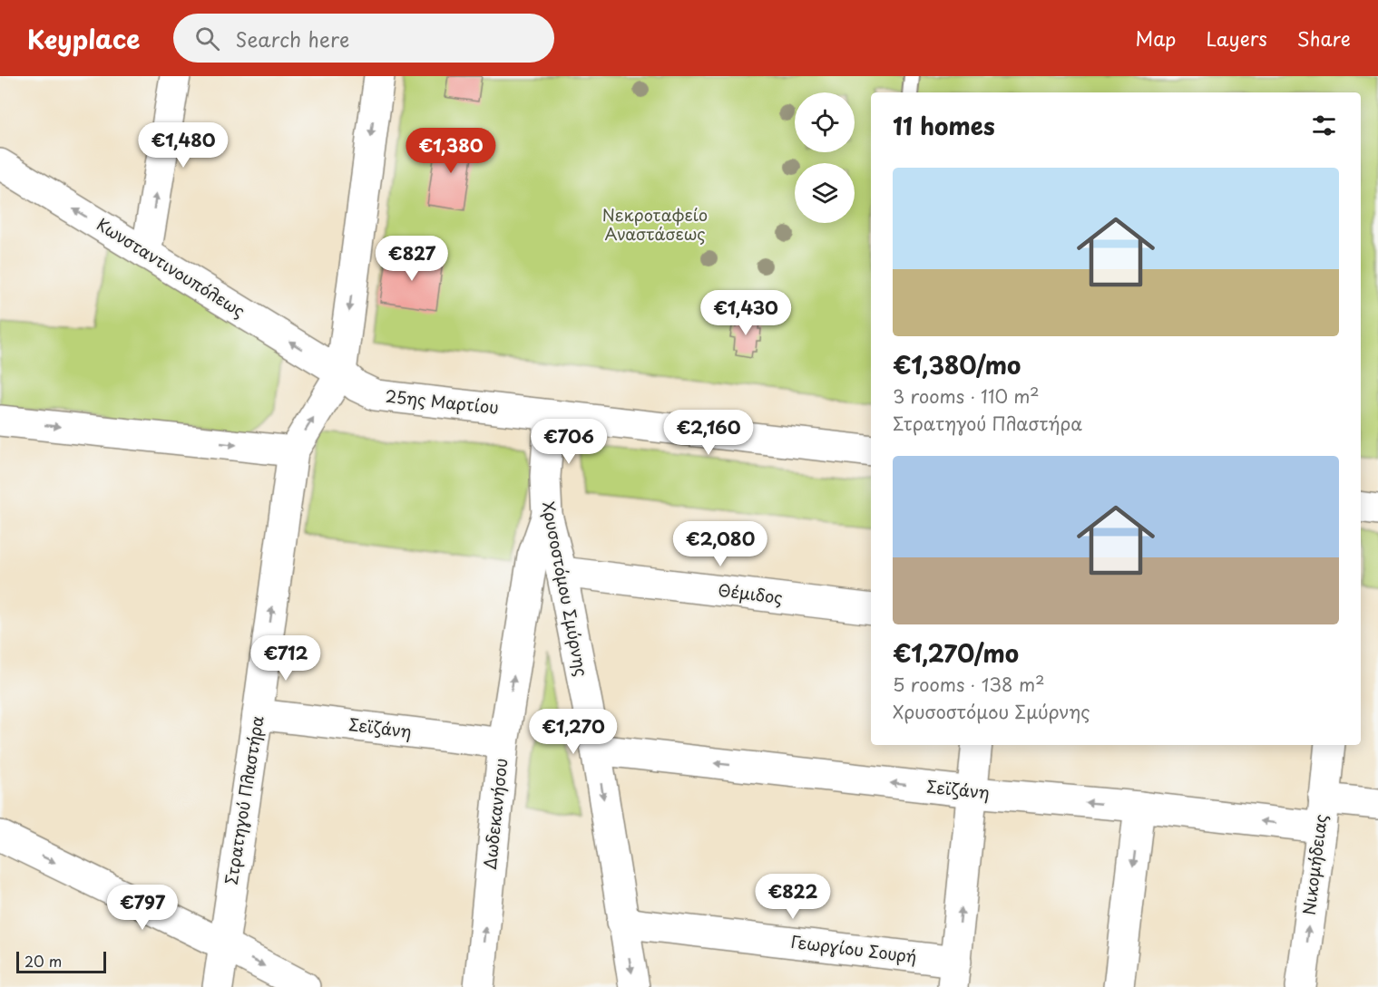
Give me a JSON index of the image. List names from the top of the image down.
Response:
{
  "streets": {
    "street": [
      "Κωνσταντινουπόλεως",
      "25ης Μαρτίου",
      "Χρυσοστόμου Σμύρνης",
      "Θέμιδος",
      "Σεϊζάνη",
      "Στρατηγού Πλαστήρα",
      "Δωδεκανήσου",
      "Νικομήδειας",
      "Γεωργίου Σουρή"
    ]
  },
  "crossings": [
    ["Κωνσταντινουπόλεως", "25ης Μαρτίου"],
    ["Κωνσταντινουπόλεως", "Στρατηγού Πλαστήρα"],
    ["25ης Μαρτίου", "Χρυσοστόμου Σμύρνης"],
    ["25ης Μαρτίου", "Στρατηγού Πλαστήρα"],
    ["Χρυσοστόμου Σμύρνης", "Θέμιδος"],
    ["Χρυσοστόμου Σμύρνης", "Σεϊζάνη"],
    ["Χρυσοστόμου Σμύρνης", "Δωδεκανήσου"],
    ["Χρυσοστόμου Σμύρνης", "Γεωργίου Σουρή"],
    ["Σεϊζάνη", "Στρατηγού Πλαστήρα"],
    ["Σεϊζάνη", "Δωδεκανήσου"],
    ["Σεϊζάνη", "Νικομήδειας"]
  ],
  "one_way": ["Χρυσοστόμου Σμύρνης", "Σεϊζάνη", "Δωδεκανήσου"],
  "parks": ["Νεκροταφείο Αναστάσεως"],
  "scale_bar": "20 m",
  "page": {
    "header": "Keyplace",
    "search": "Search here",
    "nav": ["Map", "Layers", "Share"],
    "heading": "11 homes",
    "price": [
      "€1,480",
      "€1,380",
      "€827",
      "€1,430",
      "€2,160",
      "€706",
      "€2,080",
      "€712",
      "€1,270",
      "€822",
      "€797"
    ],
    "list": [
      {
        "name": "€1,380/mo",
        "note": "3 rooms · 110 m² · Στρατηγού Πλαστήρα"
      },
      {
        "name": "€1,270/mo",
        "note": "5 rooms · 138 m² · Χρυσοστόμου Σμύρνης"
      }
    ],
    "scale": "20 m"
  }
}
